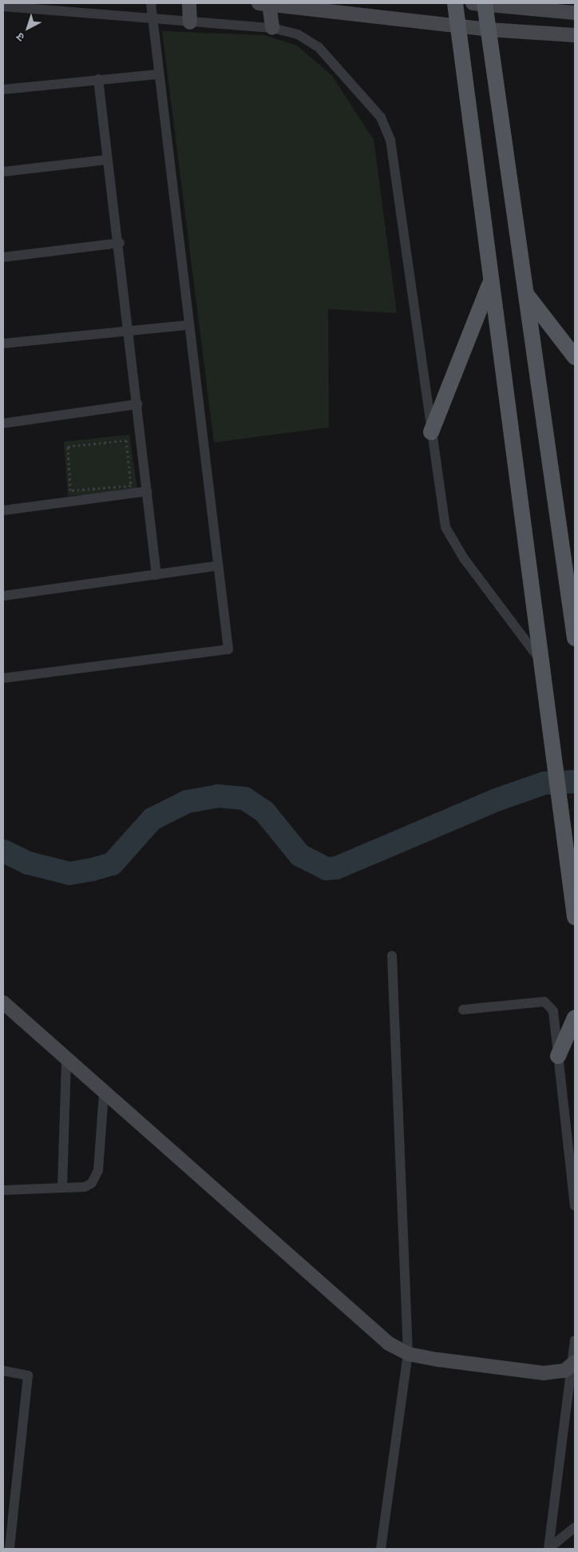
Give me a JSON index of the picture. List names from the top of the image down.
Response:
{
  "north": "bottom left"
}
